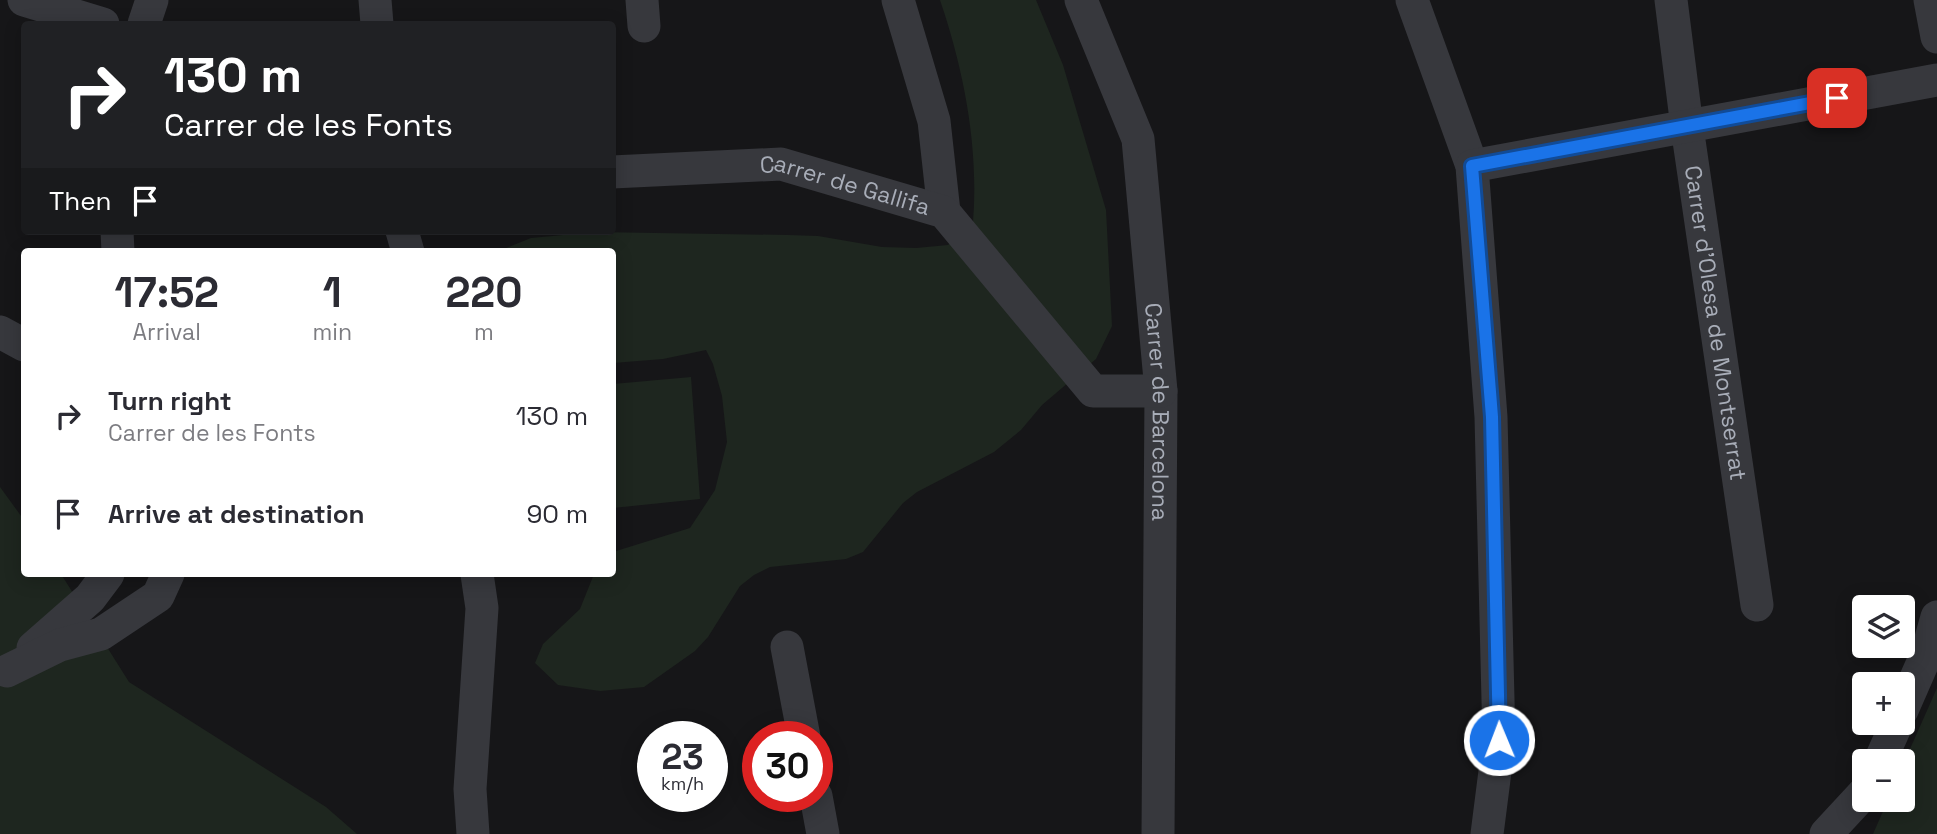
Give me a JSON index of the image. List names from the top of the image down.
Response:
{
  "streets": {
    "street": ["Carrer de Gallifa", "Carrer d'Olesa de Montserrat", "Carrer de Barcelona"]
  },
  "crossings": [
    ["Carrer de Gallifa", "Carrer de Barcelona"]
  ],
  "page": {
    "turn": ["130 m", "Carrer de les Fonts"],
    "then": "Then",
    "eta": [
      "17:52",
      "Arrival",
      "1",
      "min",
      "220",
      "m"
    ],
    "list": [
      {
        "name": "Turn right",
        "note": "Carrer de les Fonts",
        "value": "130 m"
      },
      {
        "name": "Arrive at destination",
        "value": "90 m"
      }
    ],
    "map_buttons": ["+", "−"],
    "speed": "23 km/h",
    "limit": "30"
  }
}
